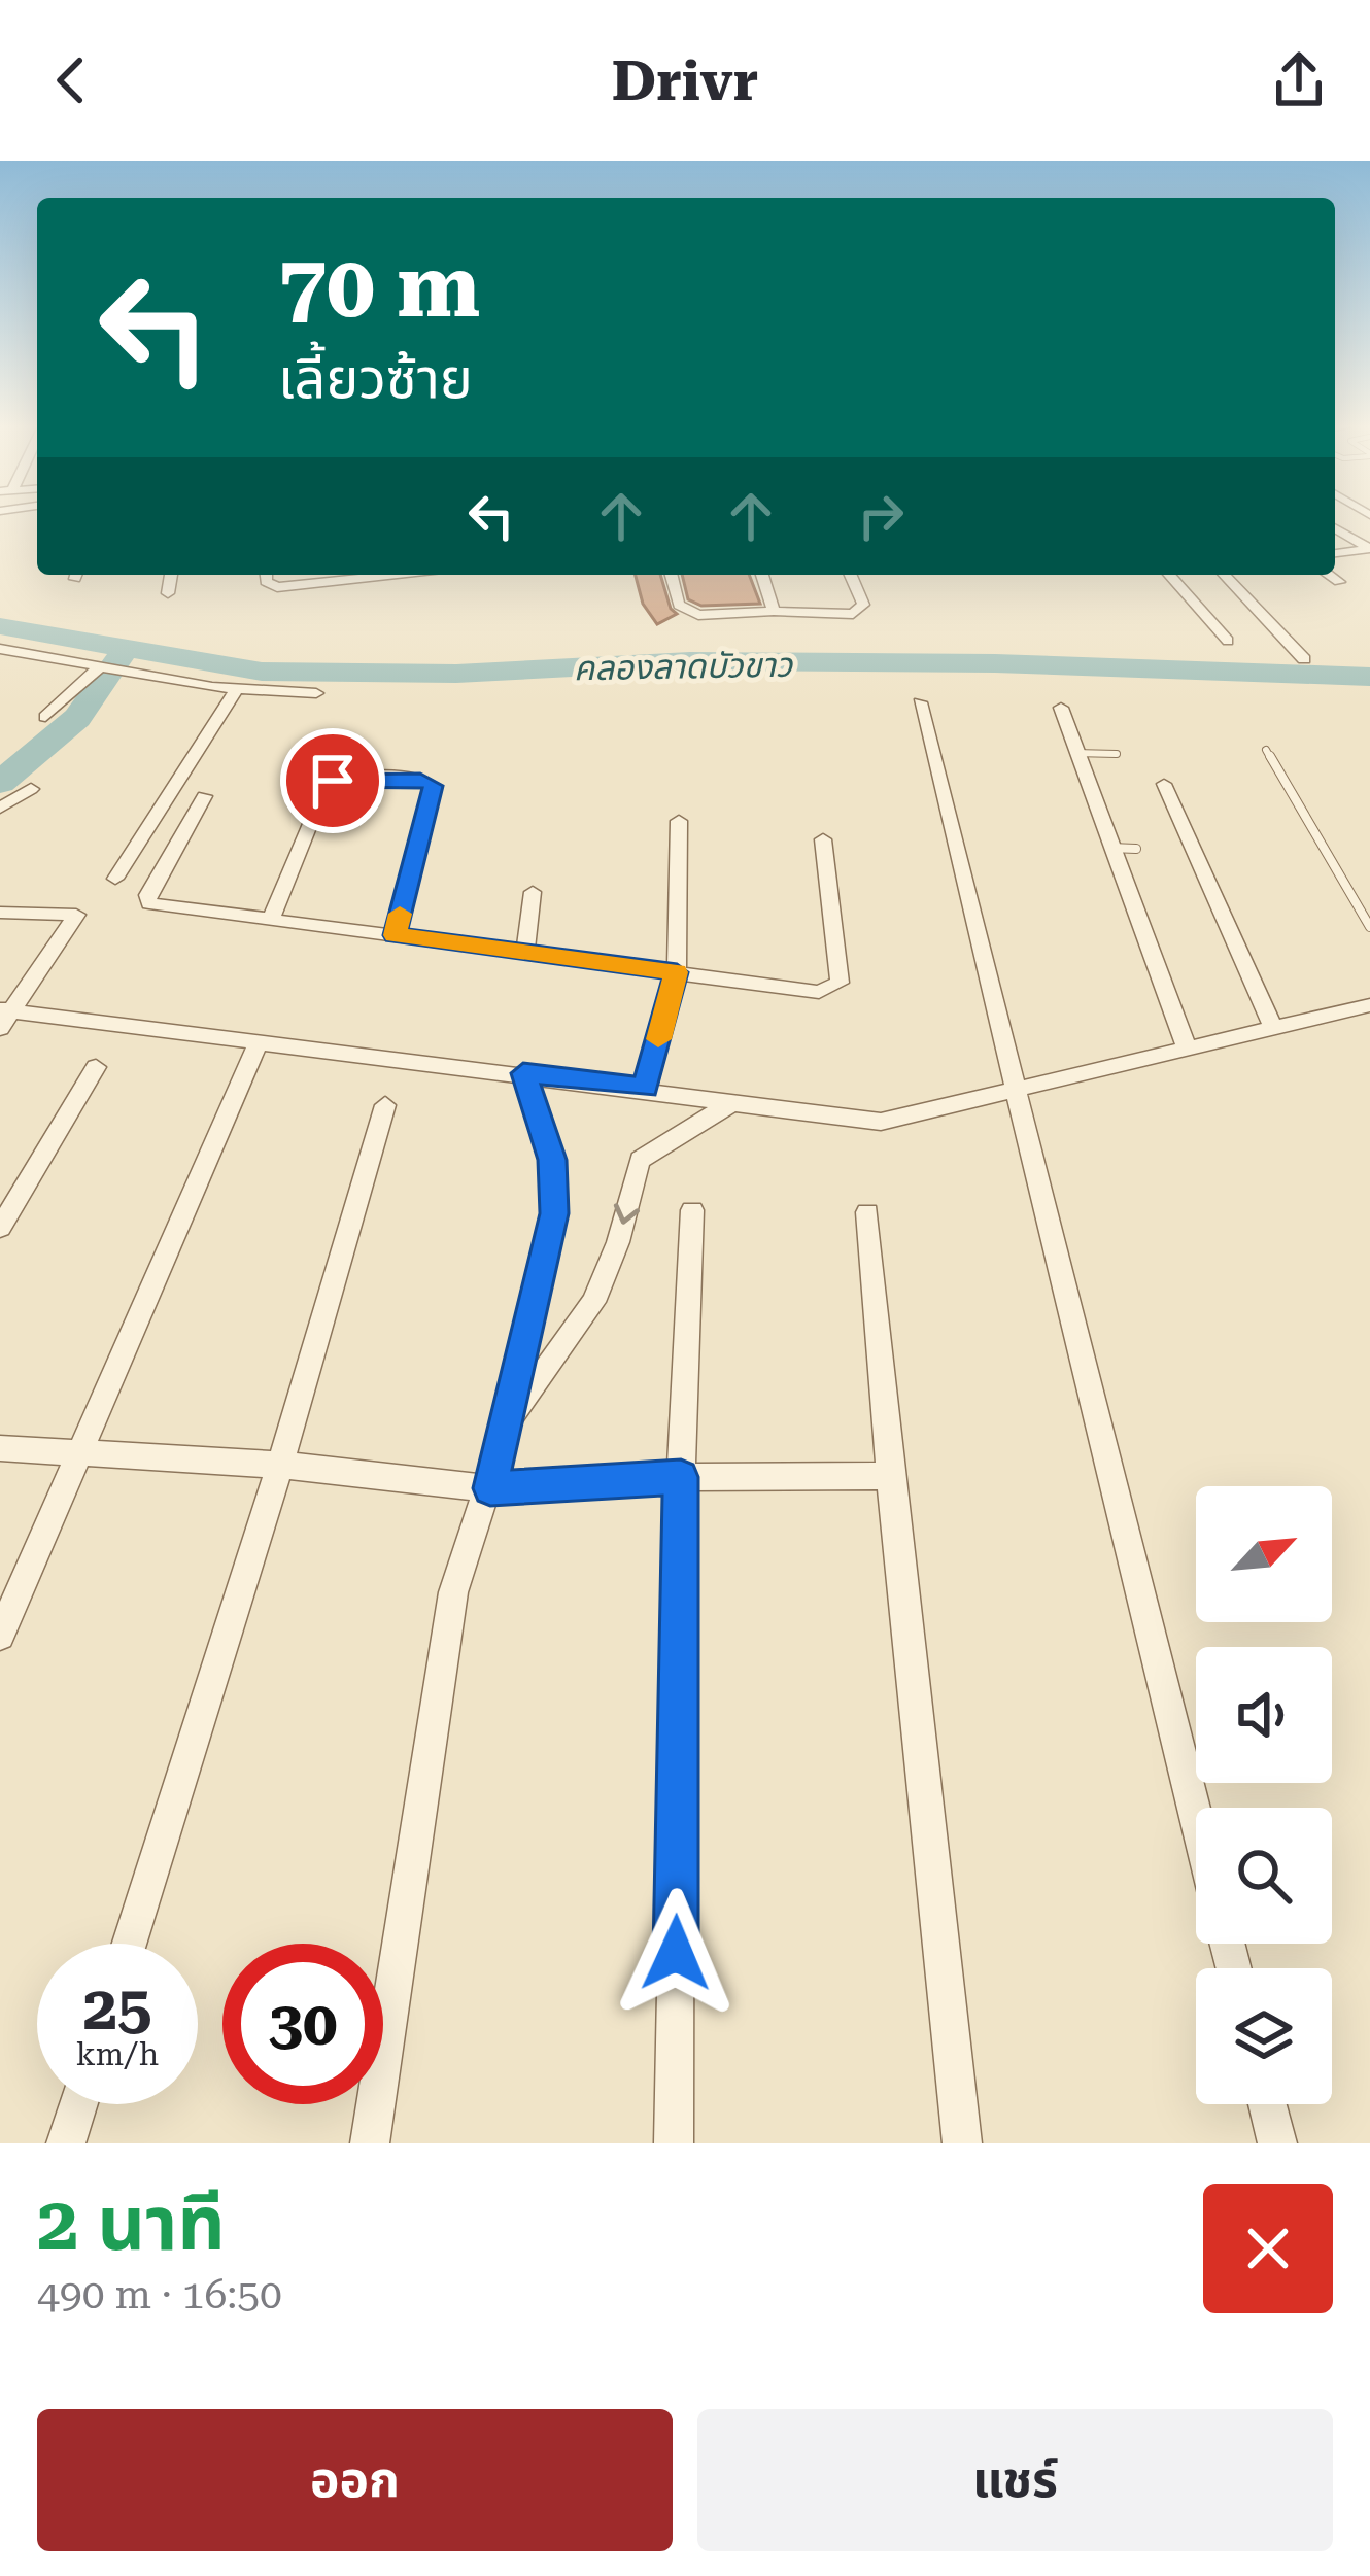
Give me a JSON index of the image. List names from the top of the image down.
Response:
{
  "water": ["คลองลาดบัวขาว"],
  "north": "top right",
  "page": {
    "header": "Drivr",
    "turn": ["70 m", "เลี้ยวซ้าย"],
    "speed": "25 km/h",
    "limit": "30",
    "heading": ["2 นาที", "490 m · 16:50"],
    "buttons": ["ออก", "แชร์"]
  }
}
